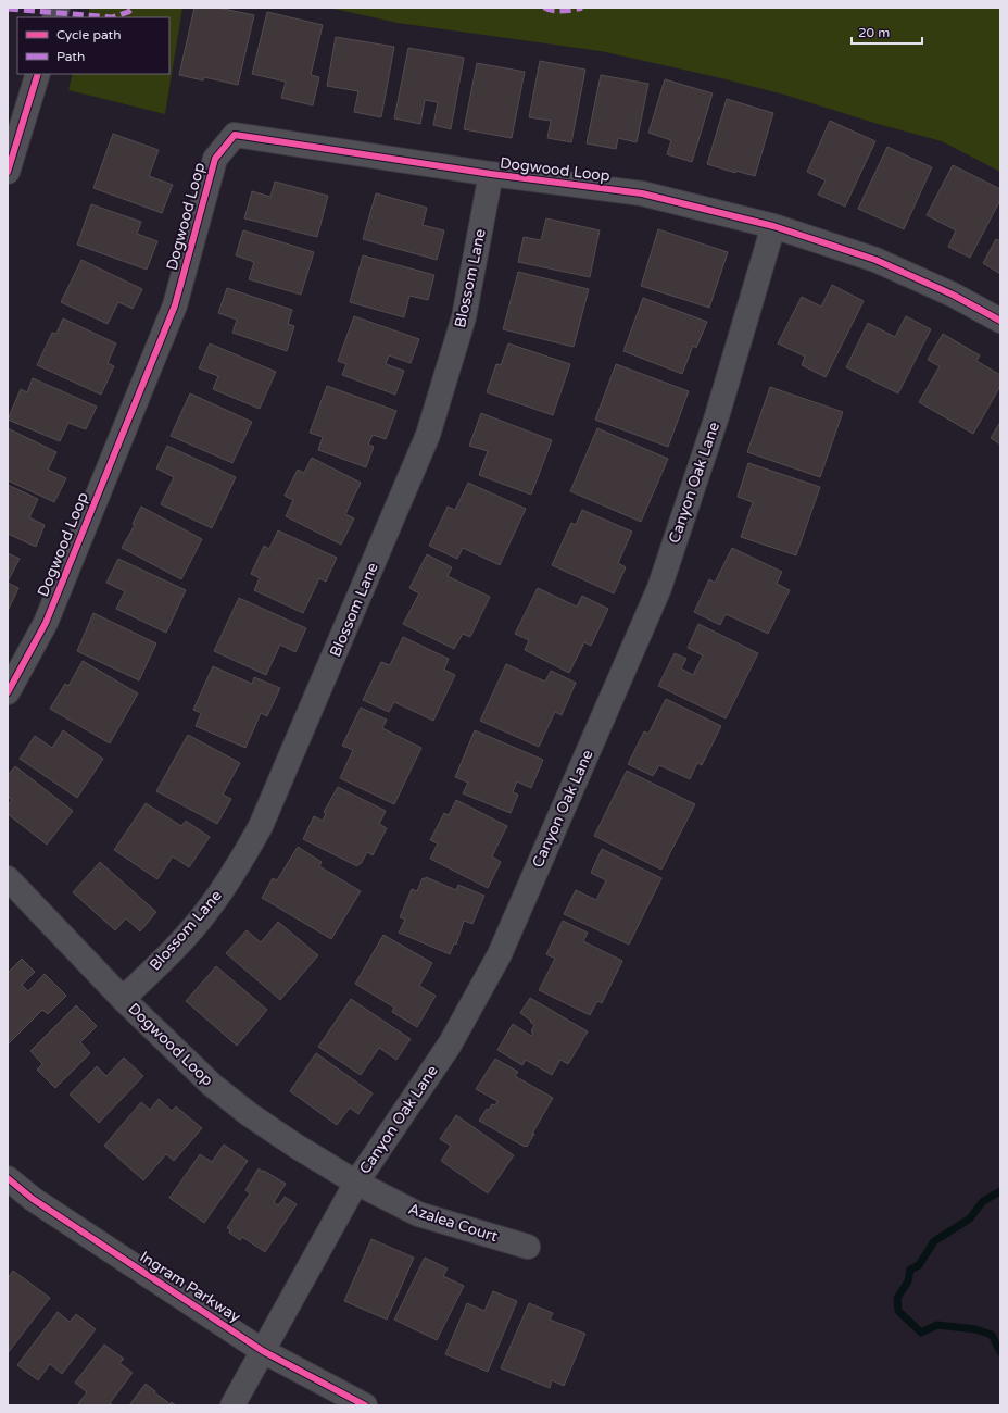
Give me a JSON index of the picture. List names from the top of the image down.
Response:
{
  "streets": {
    "street": [
      "Dogwood Loop",
      "Blossom Lane",
      "Canyon Oak Lane",
      "Azalea Court",
      "Ingram Parkway"
    ]
  },
  "crossings": [
    ["Dogwood Loop", "Blossom Lane"],
    ["Dogwood Loop", "Canyon Oak Lane"],
    ["Dogwood Loop", "Azalea Court"],
    ["Canyon Oak Lane", "Azalea Court"],
    ["Canyon Oak Lane", "Ingram Parkway"]
  ],
  "legend": ["Cycle path", "Path"],
  "scale_bar": "20 m"
}
